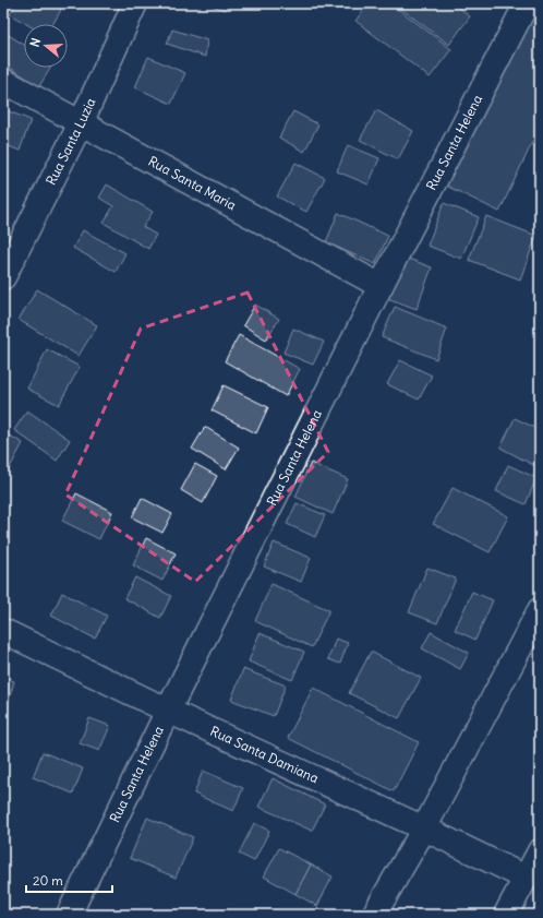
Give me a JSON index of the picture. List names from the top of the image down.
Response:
{
  "streets": {
    "street": [
      "Rua Santa Luzia",
      "Rua Santa Helena",
      "Rua Santa Maria",
      "Rua Santa Damiana"
    ]
  },
  "crossings": [
    ["Rua Santa Luzia", "Rua Santa Maria"],
    ["Rua Santa Helena", "Rua Santa Maria"],
    ["Rua Santa Helena", "Rua Santa Damiana"]
  ],
  "scale_bar": "20 m",
  "north": "left"
}
